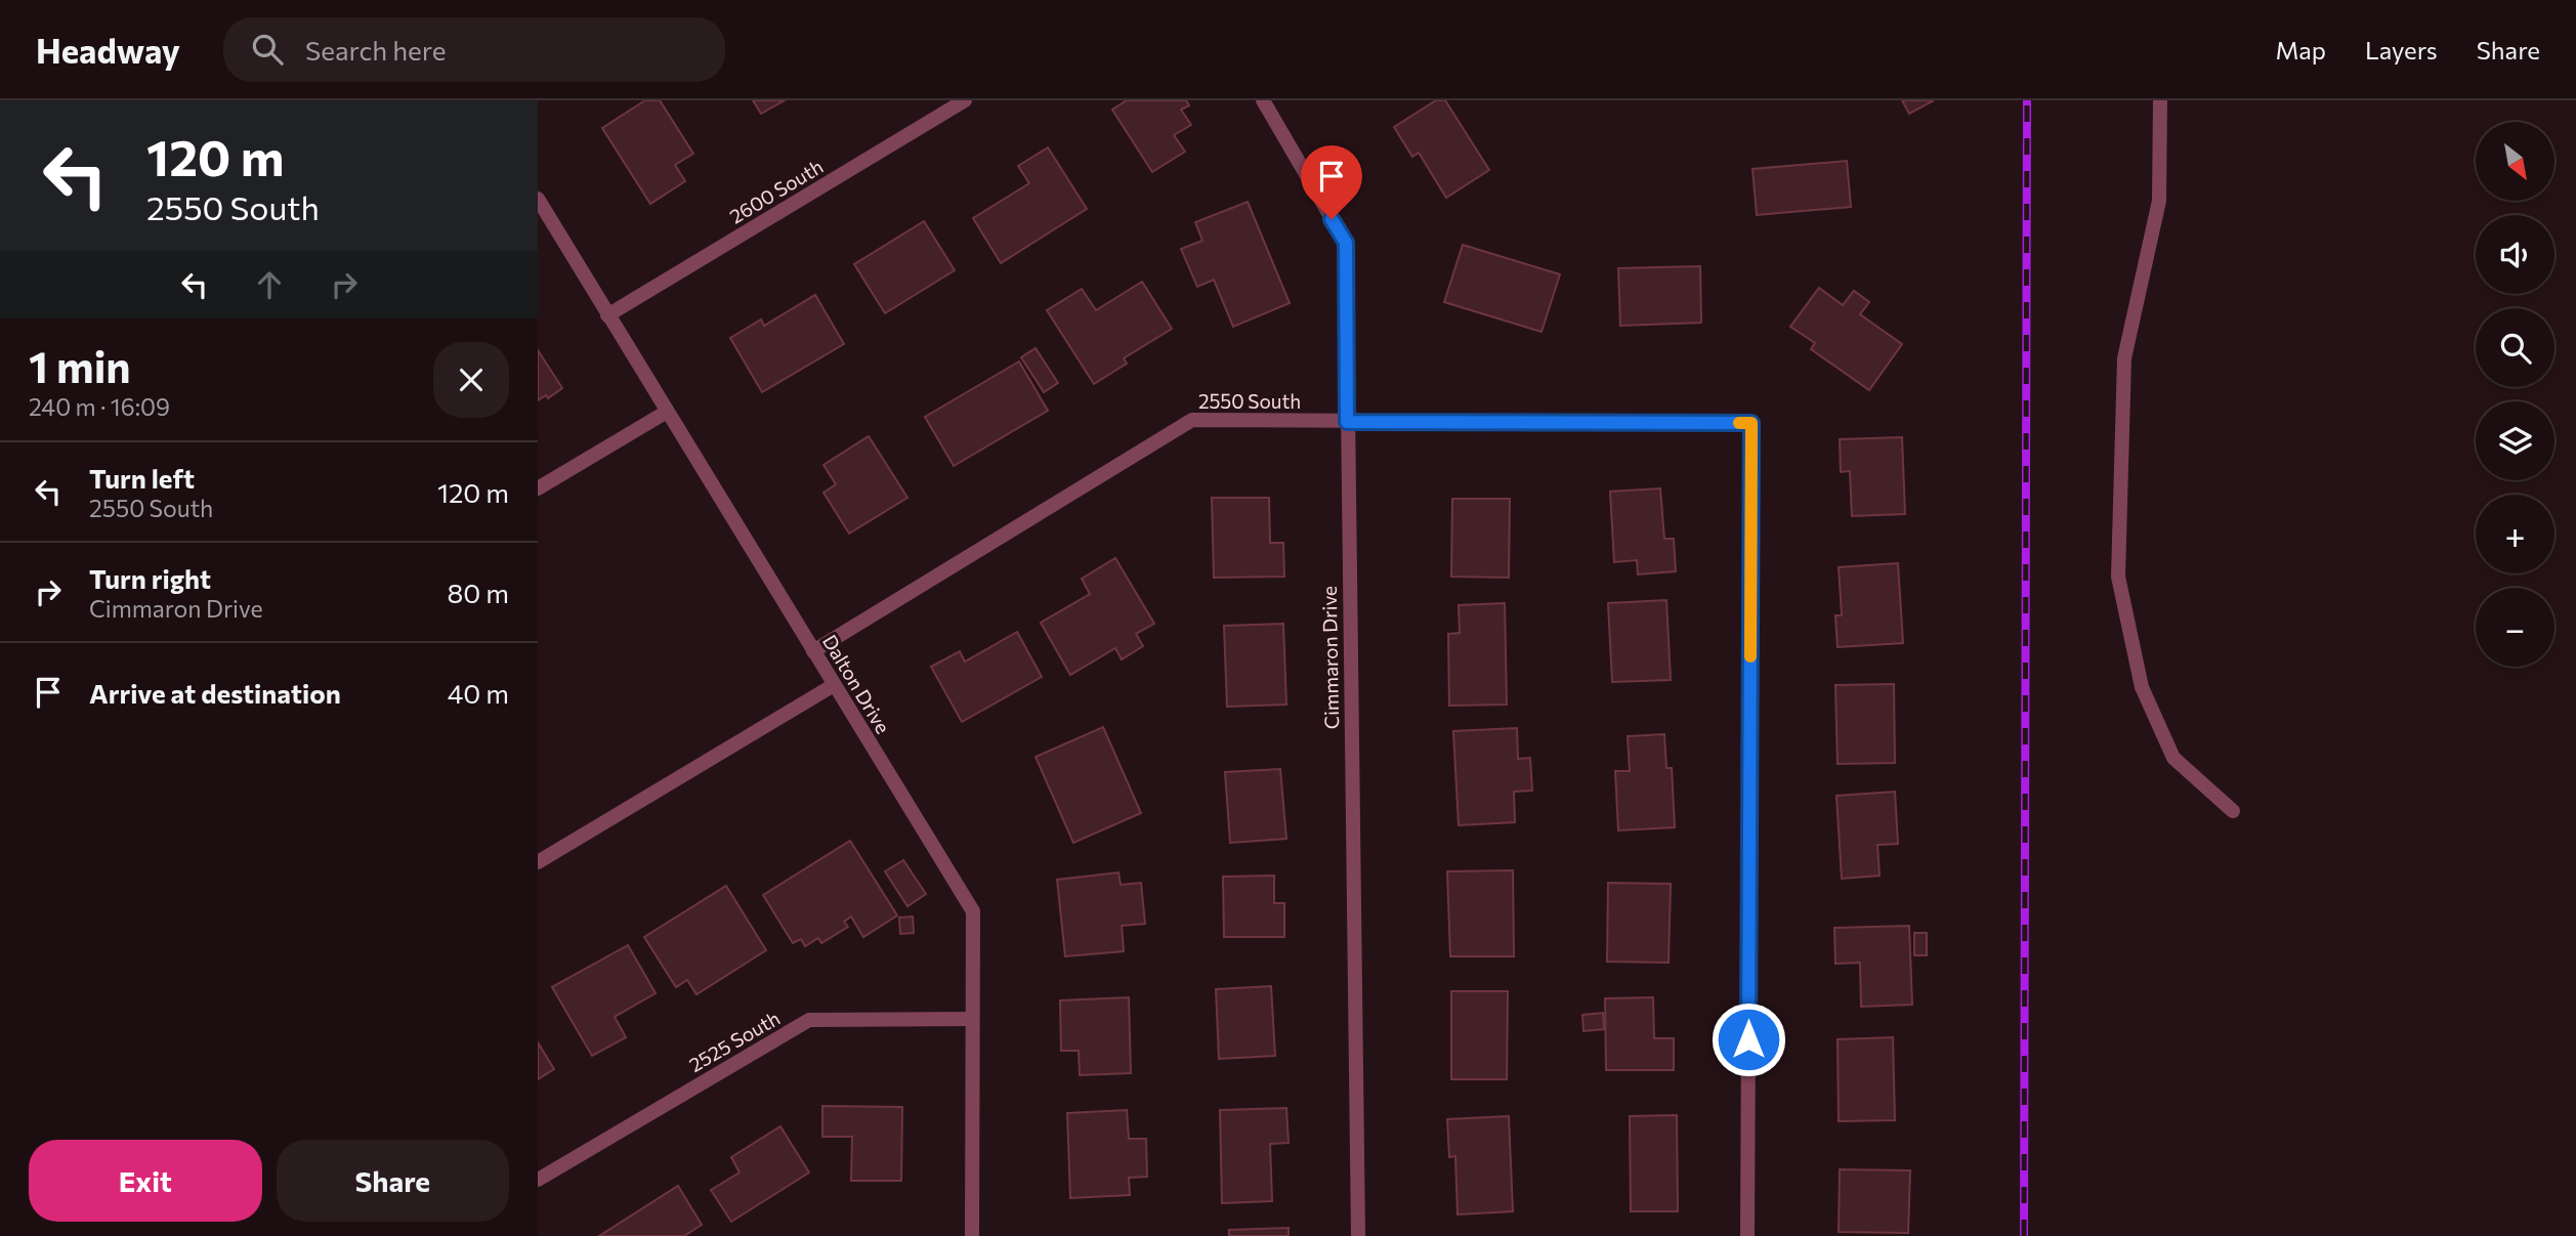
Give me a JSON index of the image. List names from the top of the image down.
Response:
{
  "streets": {
    "street": [
      "2600 South",
      "2550 South",
      "Cimmaron Drive",
      "Dalton Drive",
      "2525 South"
    ]
  },
  "crossings": [
    ["2600 South", "Dalton Drive"],
    ["2550 South", "Cimmaron Drive"],
    ["2550 South", "Dalton Drive"],
    ["Dalton Drive", "2525 South"]
  ],
  "north": "bottom right",
  "page": {
    "header": "Headway",
    "search": "Search here",
    "nav": ["Map", "Layers", "Share"],
    "turn": ["120 m", "2550 South"],
    "map_buttons": ["+", "−"],
    "heading": ["1 min", "240 m · 16:09"],
    "list": [
      {
        "name": "Turn left",
        "note": "2550 South",
        "value": "120 m"
      },
      {
        "name": "Turn right",
        "note": "Cimmaron Drive",
        "value": "80 m"
      },
      {
        "name": "Arrive at destination",
        "value": "40 m"
      }
    ],
    "buttons": ["Exit", "Share"]
  }
}
